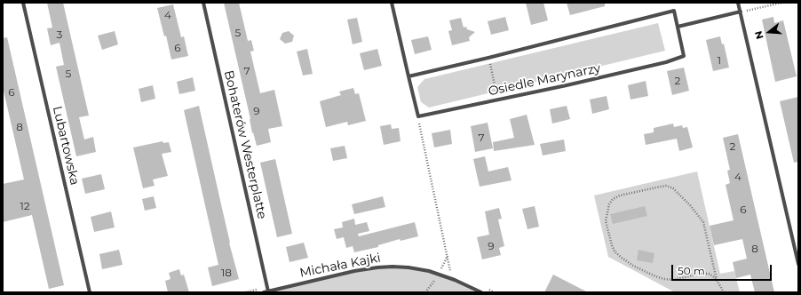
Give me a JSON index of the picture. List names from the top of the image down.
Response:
{
  "streets": {
    "street": [
      "Osiedle Marynarzy",
      "Bohaterów Westerplatte",
      "Lubartowska",
      "Michała Kajki"
    ]
  },
  "crossings": [
    ["Bohaterów Westerplatte", "Michała Kajki"]
  ],
  "house_numbers": [
    "4",
    "5",
    "3",
    "6",
    "1",
    "7",
    "5",
    "2",
    "6",
    "9",
    "8",
    "7",
    "2",
    "4",
    "12",
    "6",
    "9",
    "8",
    "18"
  ],
  "scale_bar": "50 m",
  "north": "left"
}
